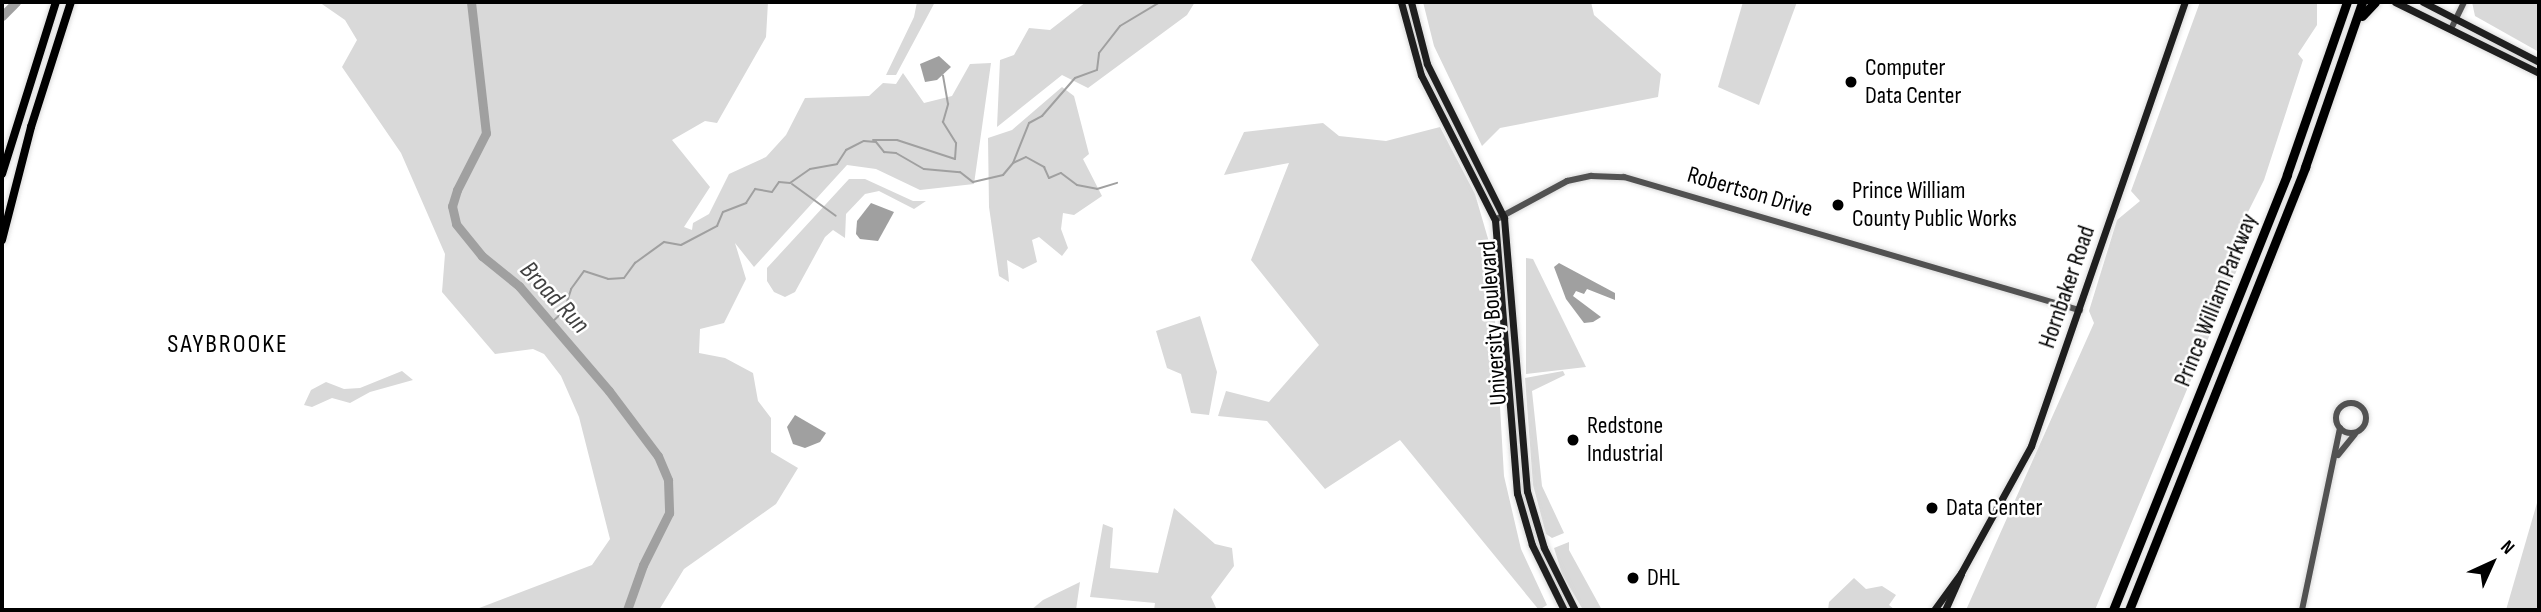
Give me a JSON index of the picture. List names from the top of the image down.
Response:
{
  "streets": {
    "highway": ["Prince William Parkway"],
    "main road": ["Hornbaker Road", "University Boulevard"],
    "street": ["Robertson Drive"]
  },
  "crossings": [
    ["Robertson Drive", "Hornbaker Road"],
    ["Robertson Drive", "University Boulevard"]
  ],
  "districts": ["SAYBROOKE"],
  "water": ["Broad Run"],
  "places": [
    "Computer Data Center",
    "Prince William County Public Works",
    "Redstone Industrial",
    "Data Center",
    "DHL"
  ],
  "north": "top right"
}
